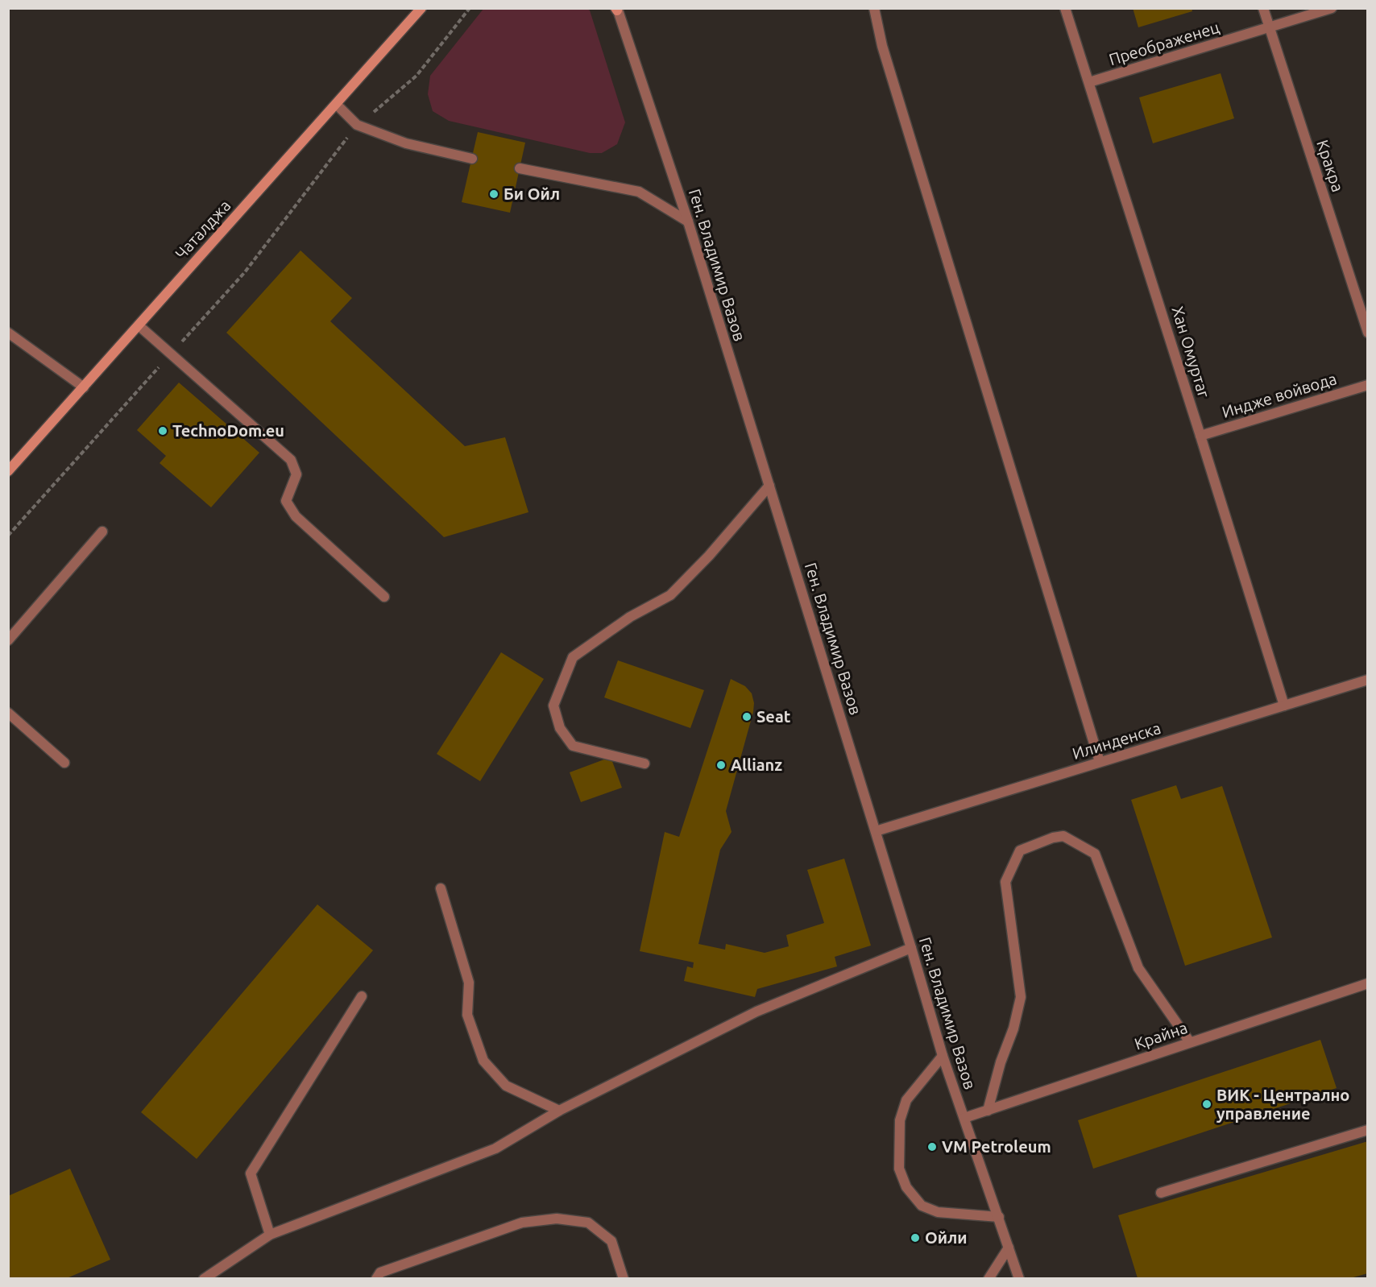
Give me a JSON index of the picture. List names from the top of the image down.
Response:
{
  "streets": {
    "main road": ["Чаталджа"],
    "street": [
      "Преображенец",
      "Кракра",
      "Ген. Владимир Вазов",
      "Хан Омуртаг",
      "Индже войвода",
      "Илинденска",
      "Крайна"
    ]
  },
  "crossings": [
    ["Преображенец", "Кракра"],
    ["Преображенец", "Хан Омуртаг"],
    ["Ген. Владимир Вазов", "Илинденска"],
    ["Ген. Владимир Вазов", "Крайна"],
    ["Хан Омуртаг", "Индже войвода"],
    ["Хан Омуртаг", "Илинденска"]
  ],
  "places": [
    "Би Ойл",
    "TechnoDom.eu",
    "Seat",
    "Allianz",
    "ВИК - Централно управление",
    "VM Petroleum",
    "Ойли"
  ]
}
